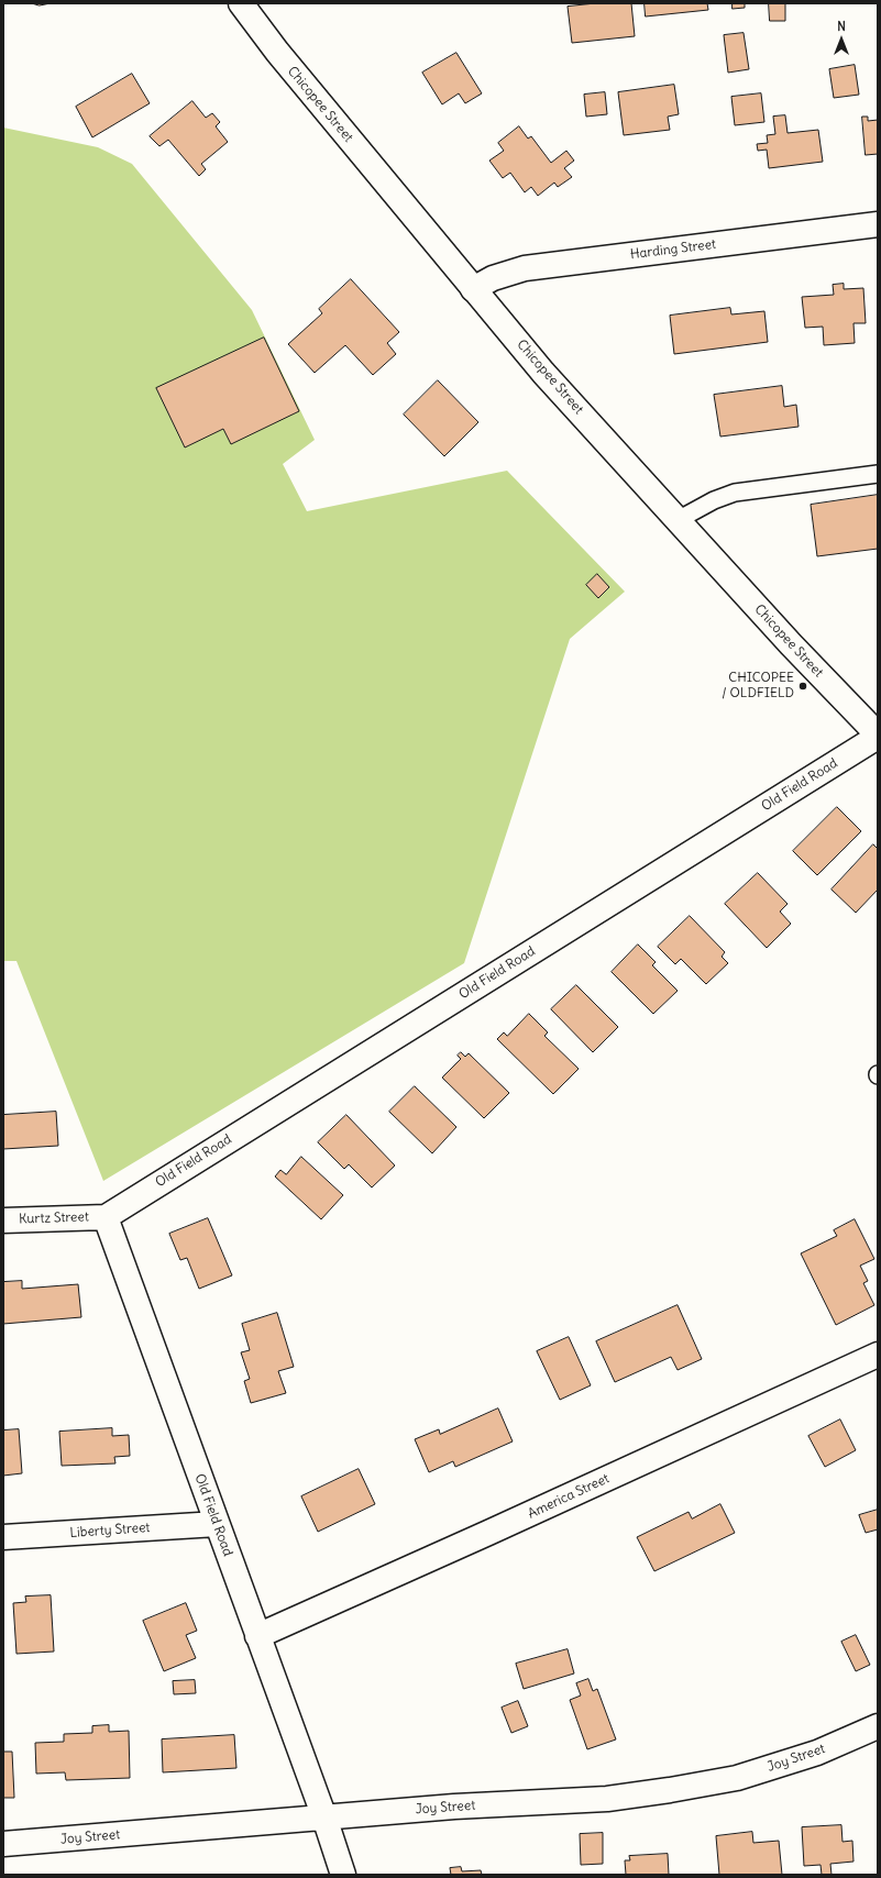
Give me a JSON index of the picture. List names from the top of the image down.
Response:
{
  "streets": {
    "street": [
      "Chicopee Street",
      "Harding Street",
      "Old Field Road",
      "Kurtz Street",
      "America Street",
      "Liberty Street",
      "Joy Street"
    ]
  },
  "crossings": [
    ["Chicopee Street", "Harding Street"],
    ["Chicopee Street", "Old Field Road"],
    ["Old Field Road", "Kurtz Street"],
    ["Old Field Road", "America Street"],
    ["Old Field Road", "Liberty Street"],
    ["Old Field Road", "Joy Street"]
  ],
  "places": ["CHICOPEE / OLDFIELD"],
  "north": "top"
}
